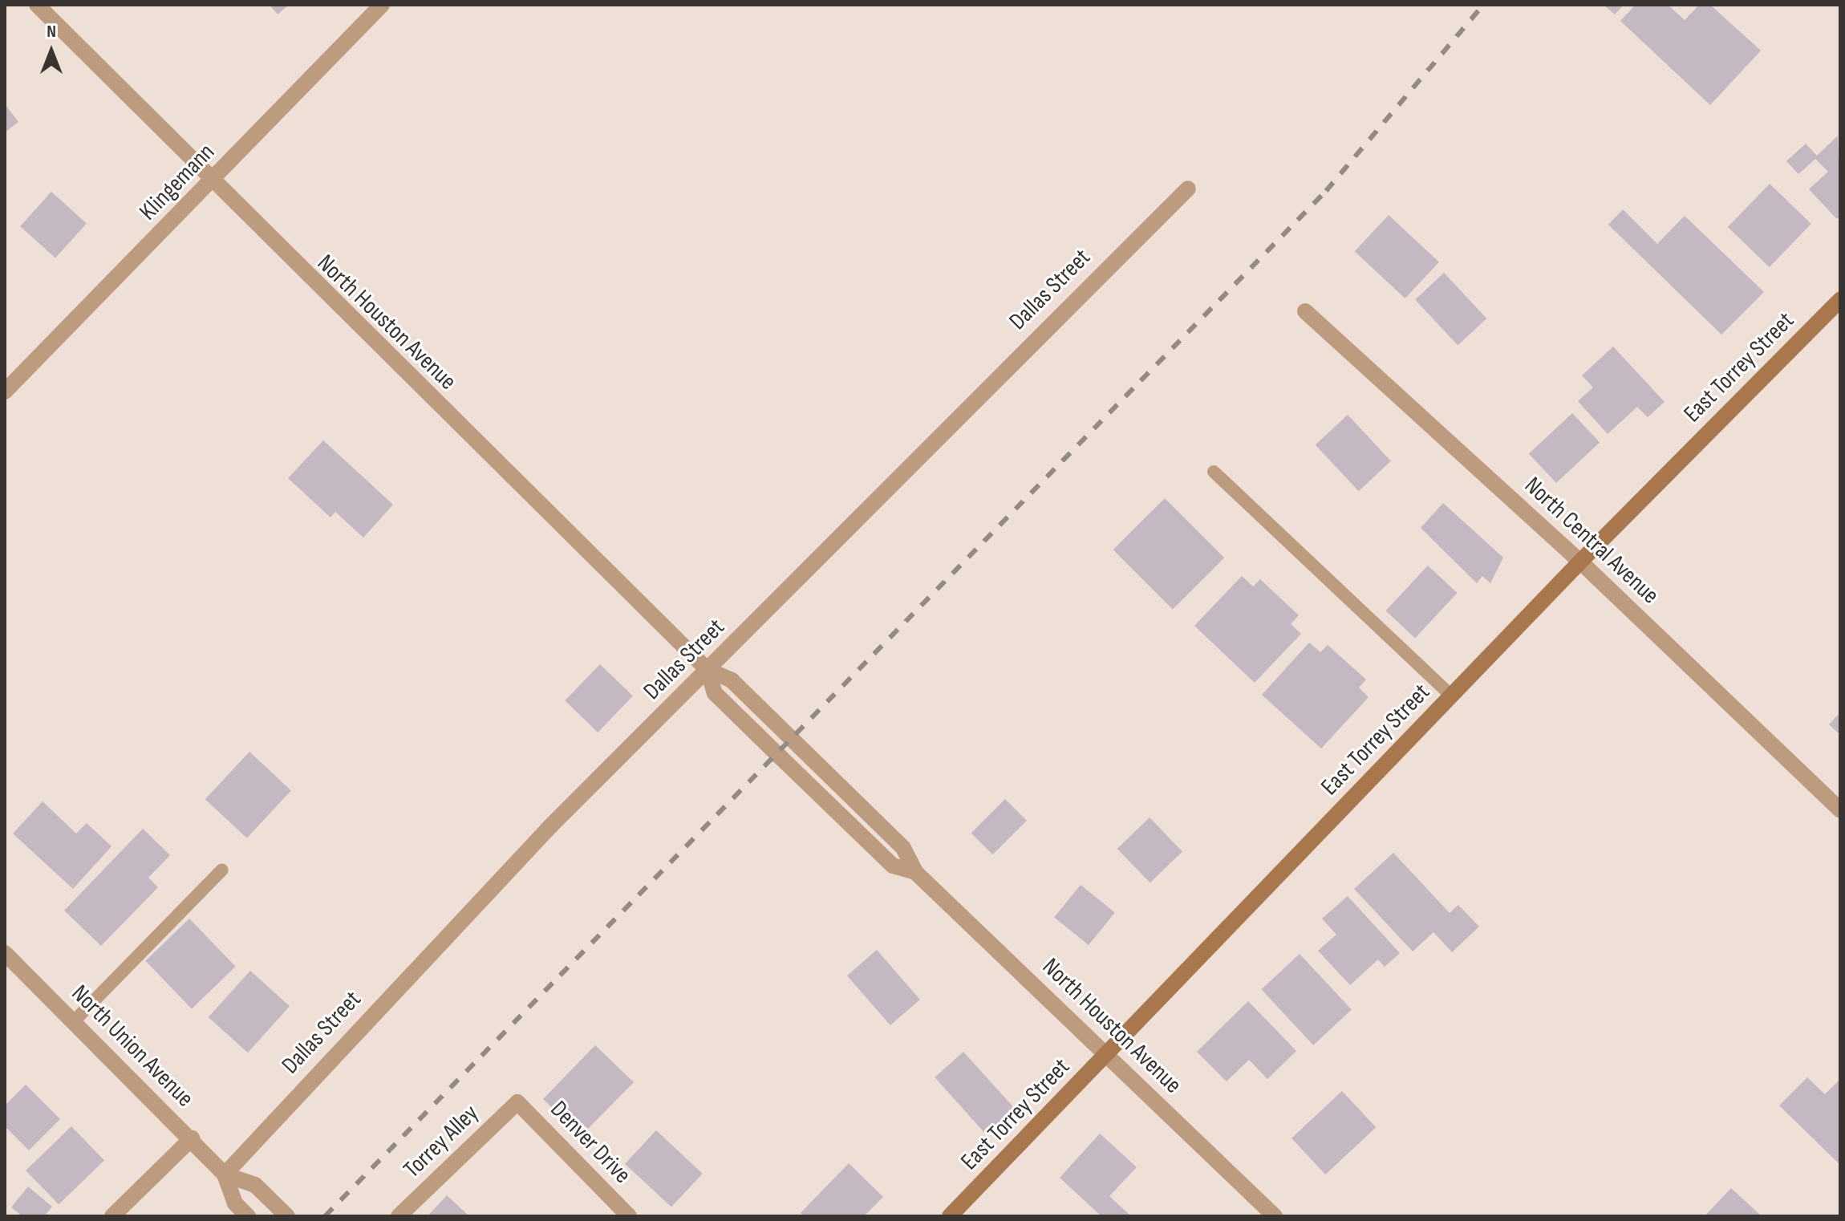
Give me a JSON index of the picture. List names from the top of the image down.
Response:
{
  "streets": {
    "street": [
      "Klingemann",
      "Dallas Street",
      "North Houston Avenue",
      "East Torrey Street",
      "North Central Avenue",
      "North Union Avenue",
      "Torrey Alley",
      "Denver Drive"
    ]
  },
  "crossings": [
    ["Klingemann", "North Houston Avenue"],
    ["Dallas Street", "North Houston Avenue"],
    ["Dallas Street", "North Union Avenue"],
    ["North Houston Avenue", "East Torrey Street"],
    ["East Torrey Street", "North Central Avenue"],
    ["Torrey Alley", "Denver Drive"]
  ],
  "north": "top"
}
